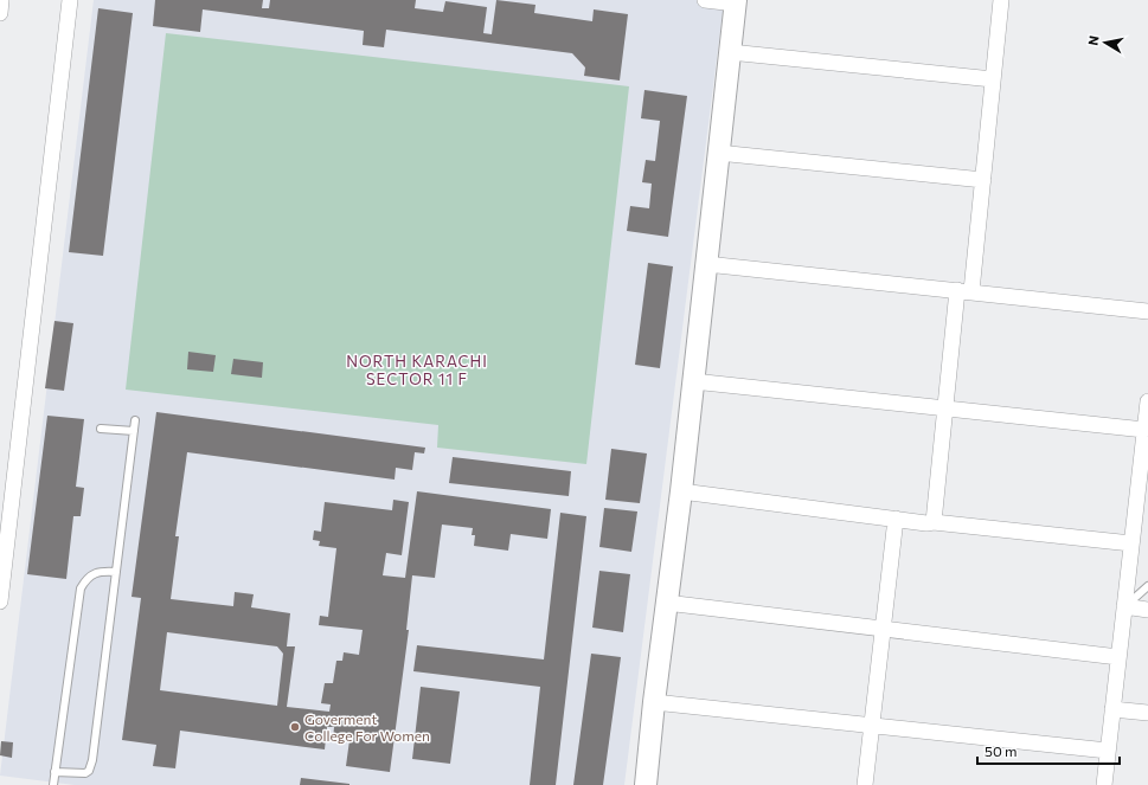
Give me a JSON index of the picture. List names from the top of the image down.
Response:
{
  "districts": ["NORTH KARACHI SECTOR 11 F"],
  "places": ["Goverment College For Women"],
  "scale_bar": "50 m",
  "north": "left"
}
